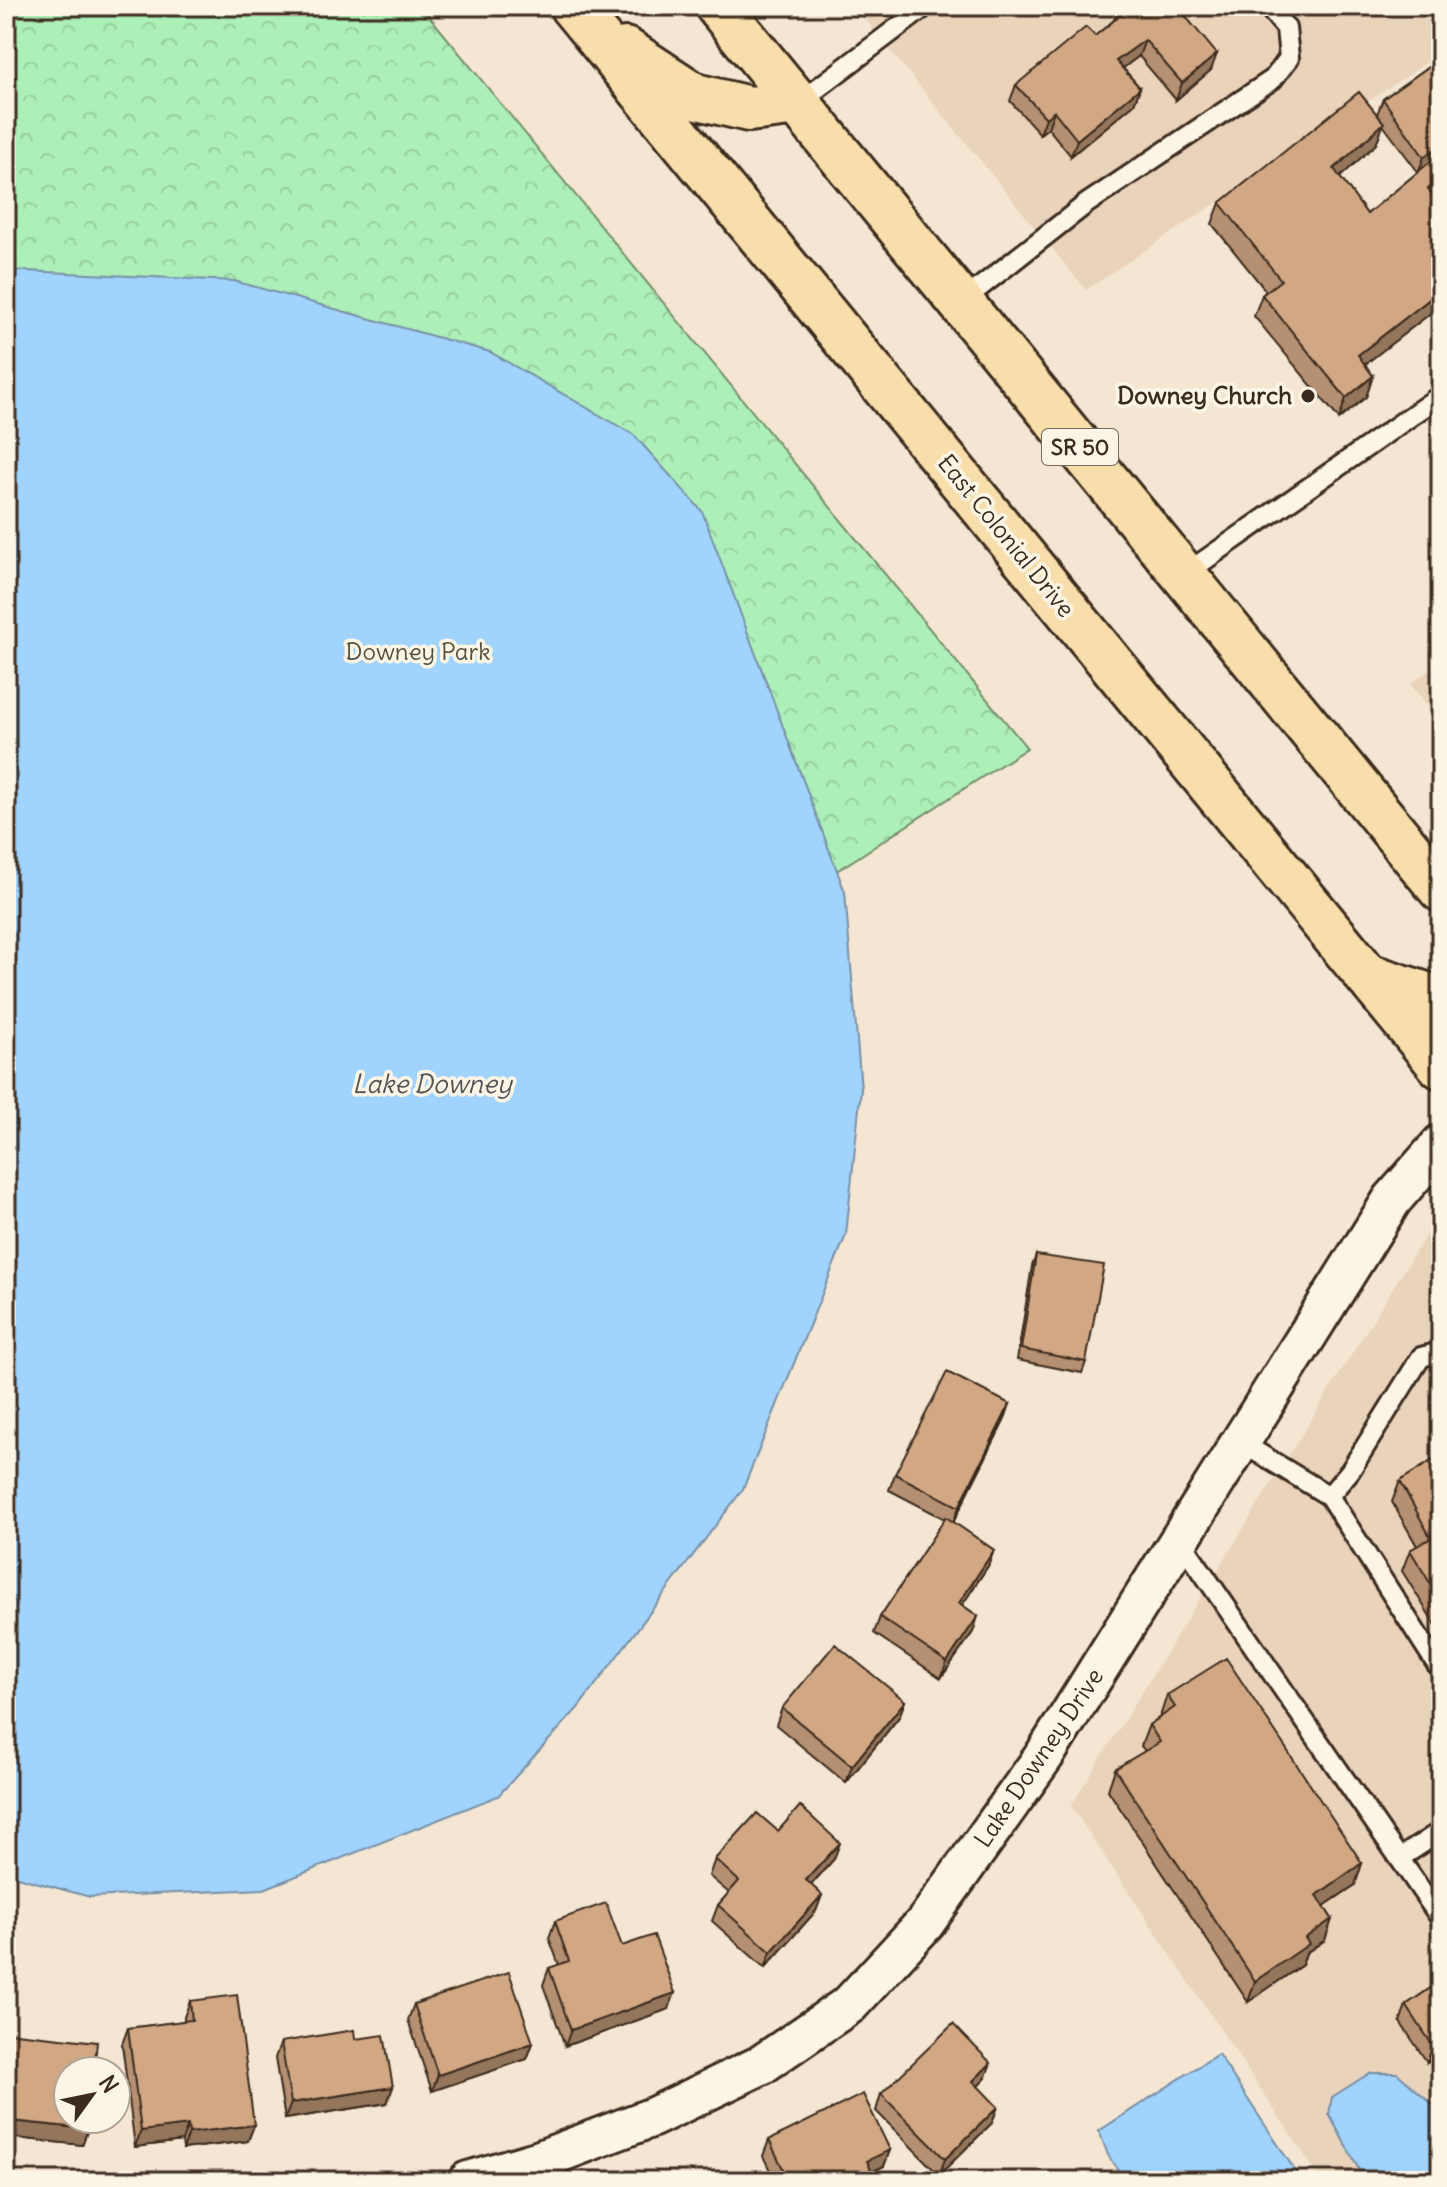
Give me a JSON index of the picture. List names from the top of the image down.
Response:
{
  "streets": {
    "highway": ["SR 50", "East Colonial Drive"],
    "street": ["Lake Downey Drive"]
  },
  "water": ["Lake Downey"],
  "parks": ["Downey Park"],
  "places": ["Downey Church"],
  "north": "top right"
}
